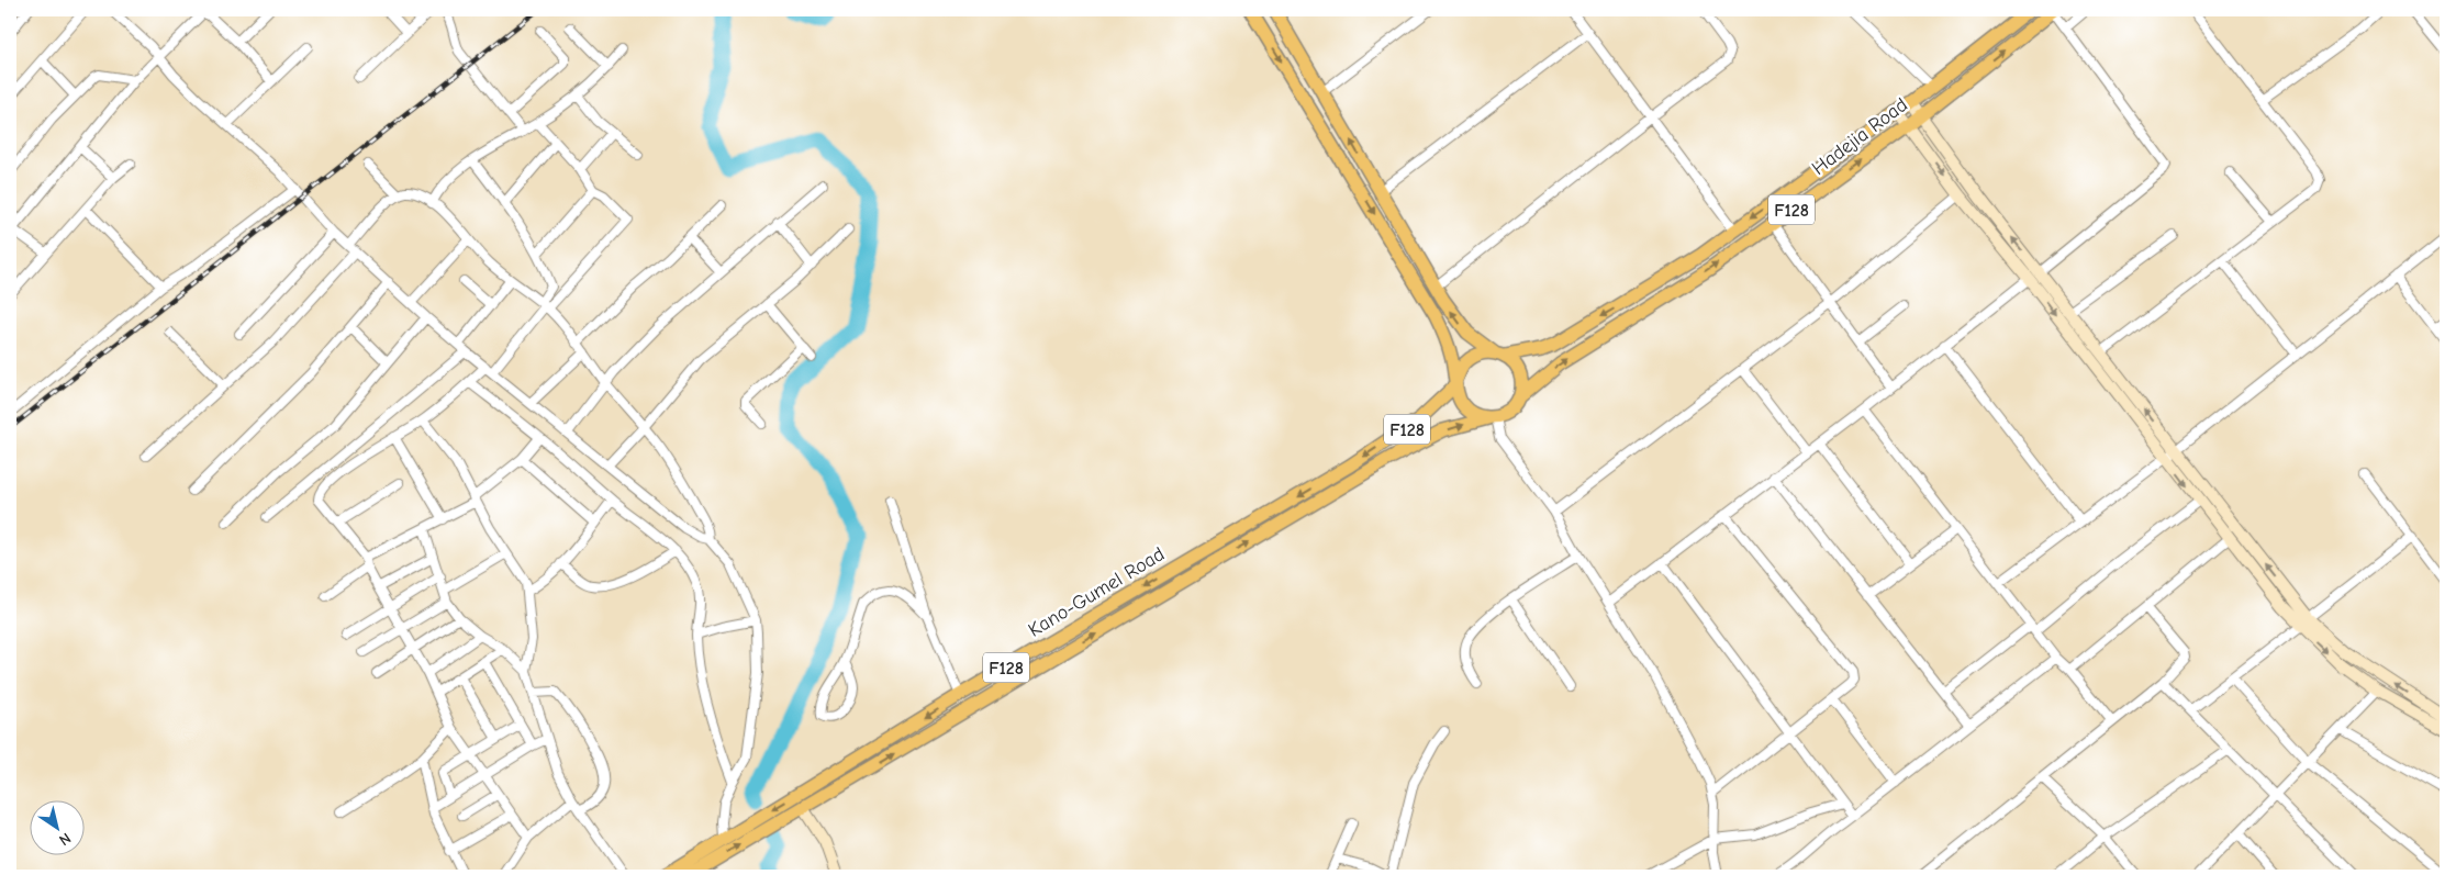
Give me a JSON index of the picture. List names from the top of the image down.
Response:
{
  "streets": {
    "main road": ["Hadejia Road", "F128", "Kano-Gumel Road"]
  },
  "crossings": [
    ["Hadejia Road", "F128"],
    ["Hadejia Road", "Kano-Gumel Road"],
    ["F128", "Kano-Gumel Road"]
  ],
  "north": "bottom right"
}
